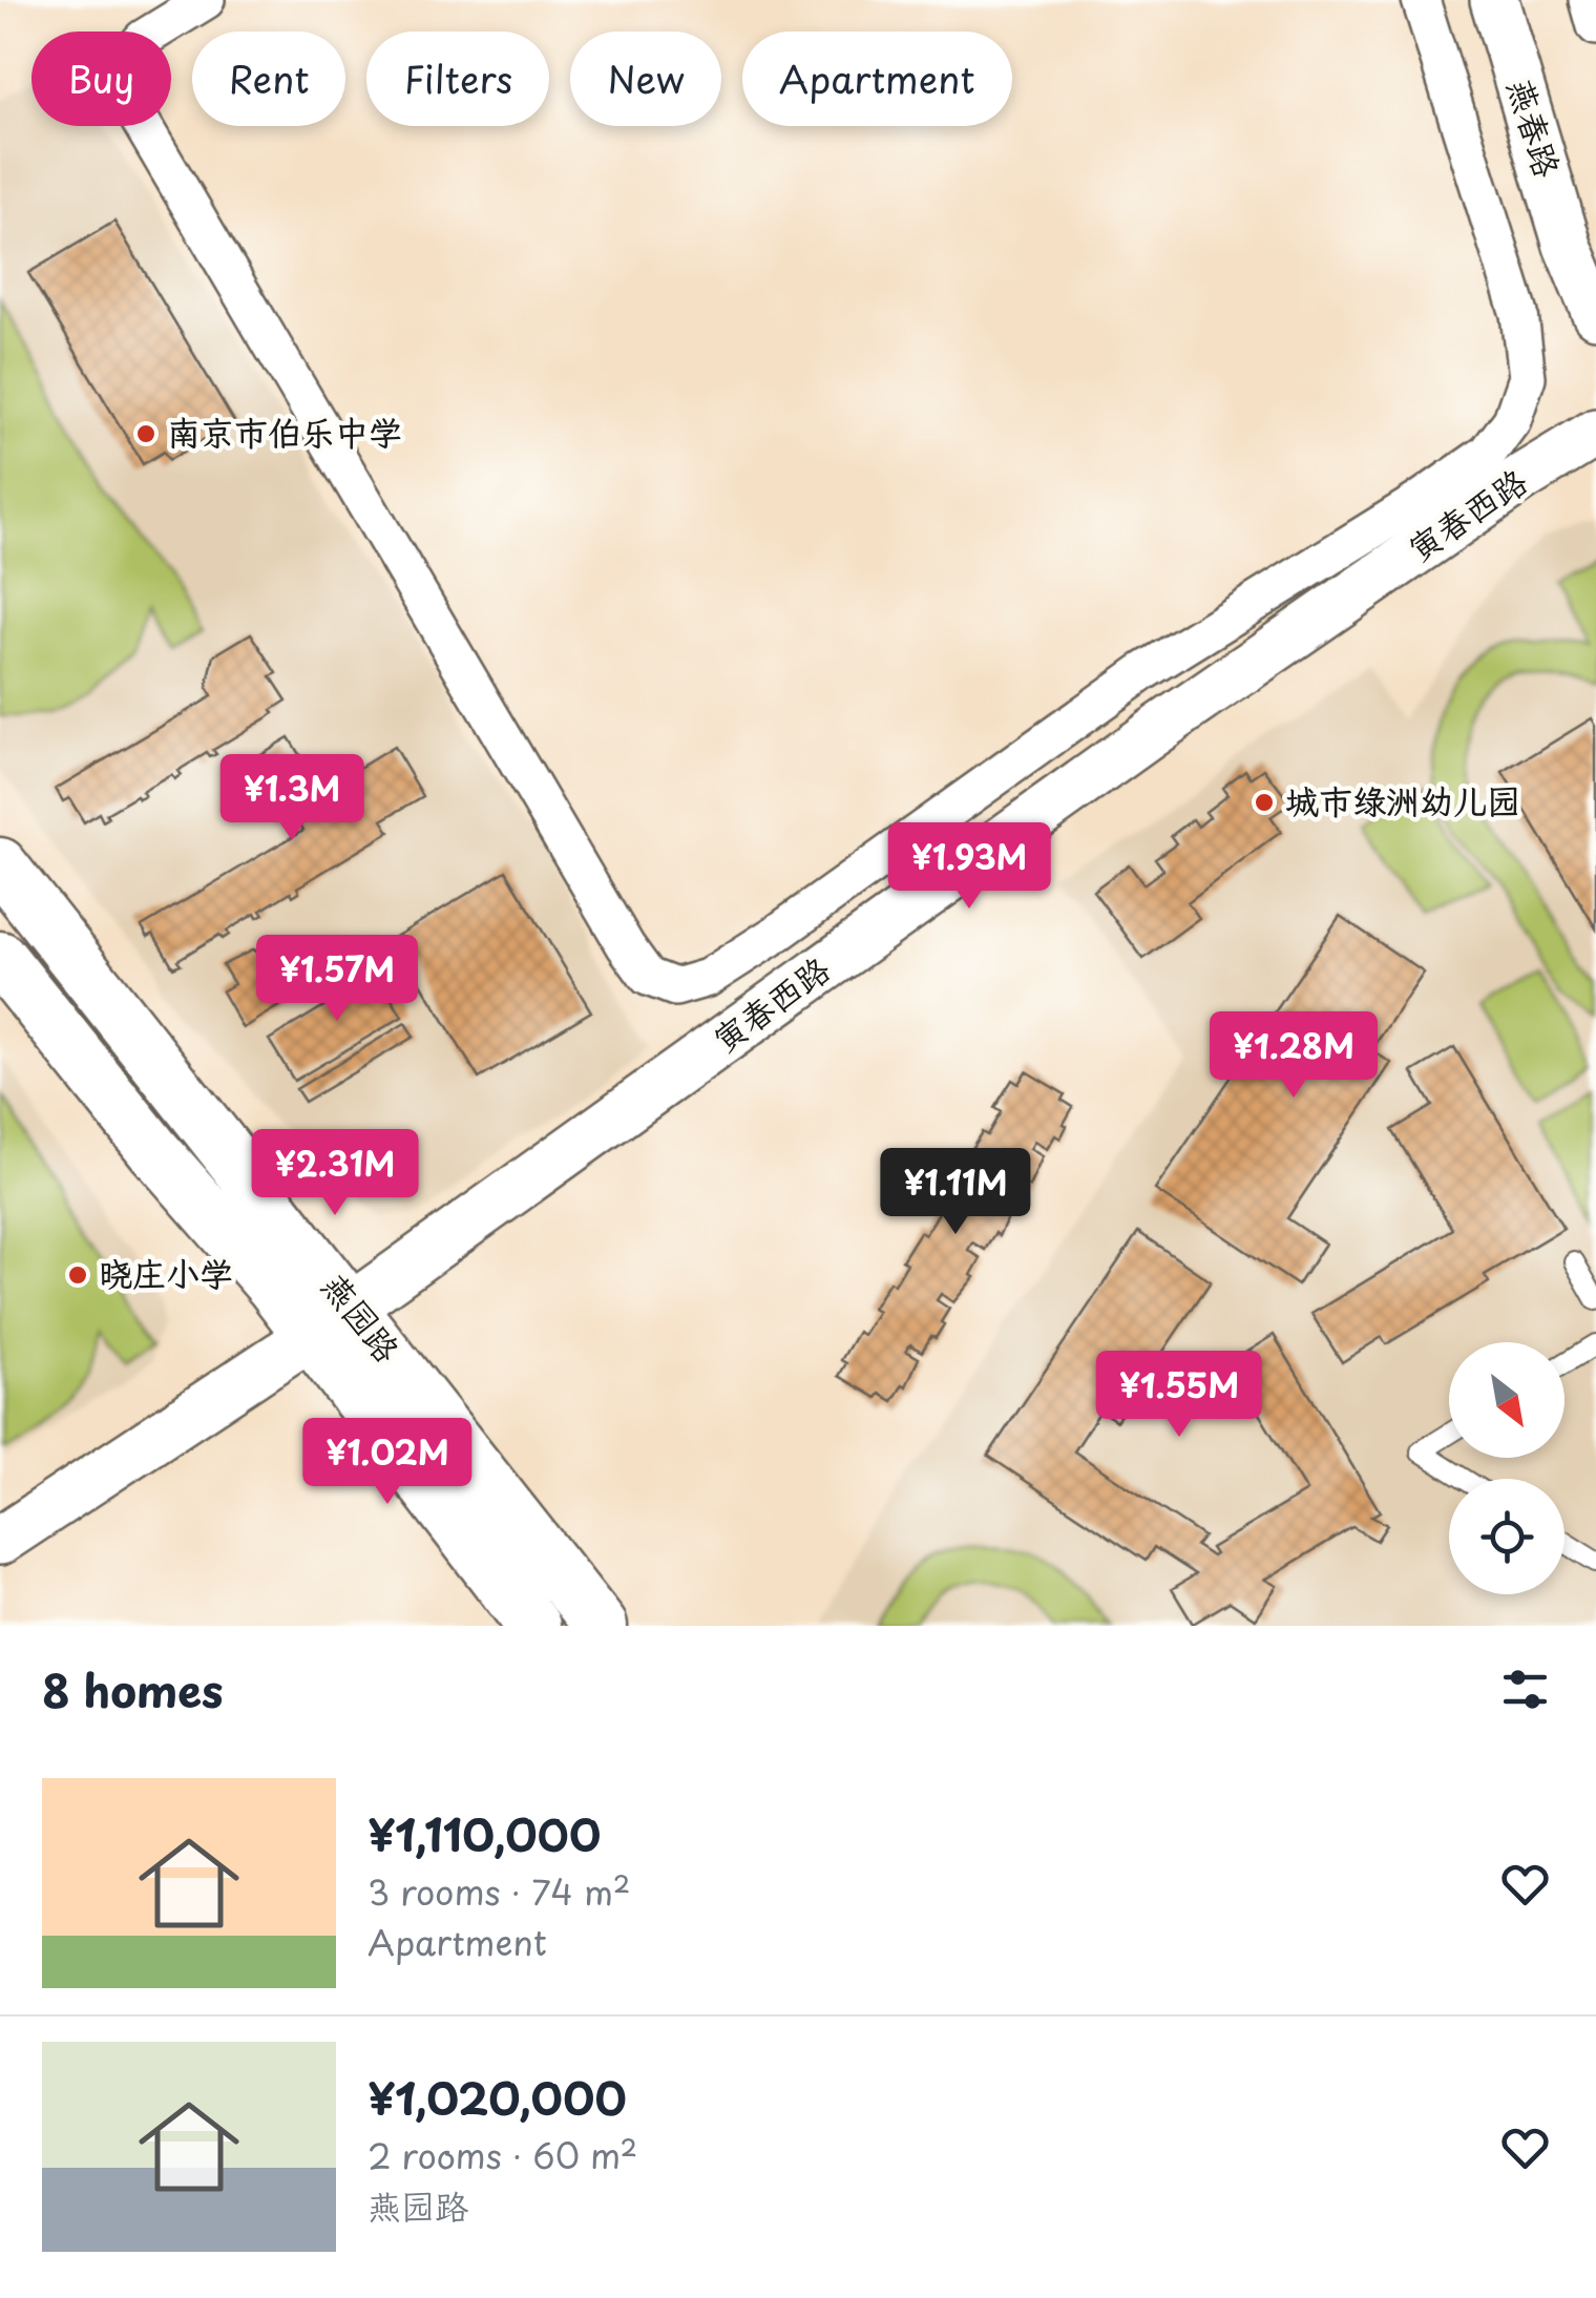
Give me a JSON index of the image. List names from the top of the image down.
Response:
{
  "streets": {
    "main road": ["燕园路"],
    "street": ["燕春路", "寅春西路"]
  },
  "crossings": [
    ["寅春西路", "燕园路"]
  ],
  "places": ["南京市伯乐中学", "城市绿洲幼儿园", "晓庄小学"],
  "north": "bottom right",
  "page": {
    "chip": [
      "Buy",
      "Rent",
      "Filters",
      "New",
      "Apartment"
    ],
    "price": [
      "¥1.3M",
      "¥1.93M",
      "¥1.57M",
      "¥1.28M",
      "¥2.31M",
      "¥1.11M",
      "¥1.55M",
      "¥1.02M"
    ],
    "heading": "8 homes",
    "list": [
      {
        "name": "¥1,110,000",
        "note": "3 rooms · 74 m² · Apartment"
      },
      {
        "name": "¥1,020,000",
        "note": "2 rooms · 60 m² · 燕园路"
      }
    ]
  }
}
